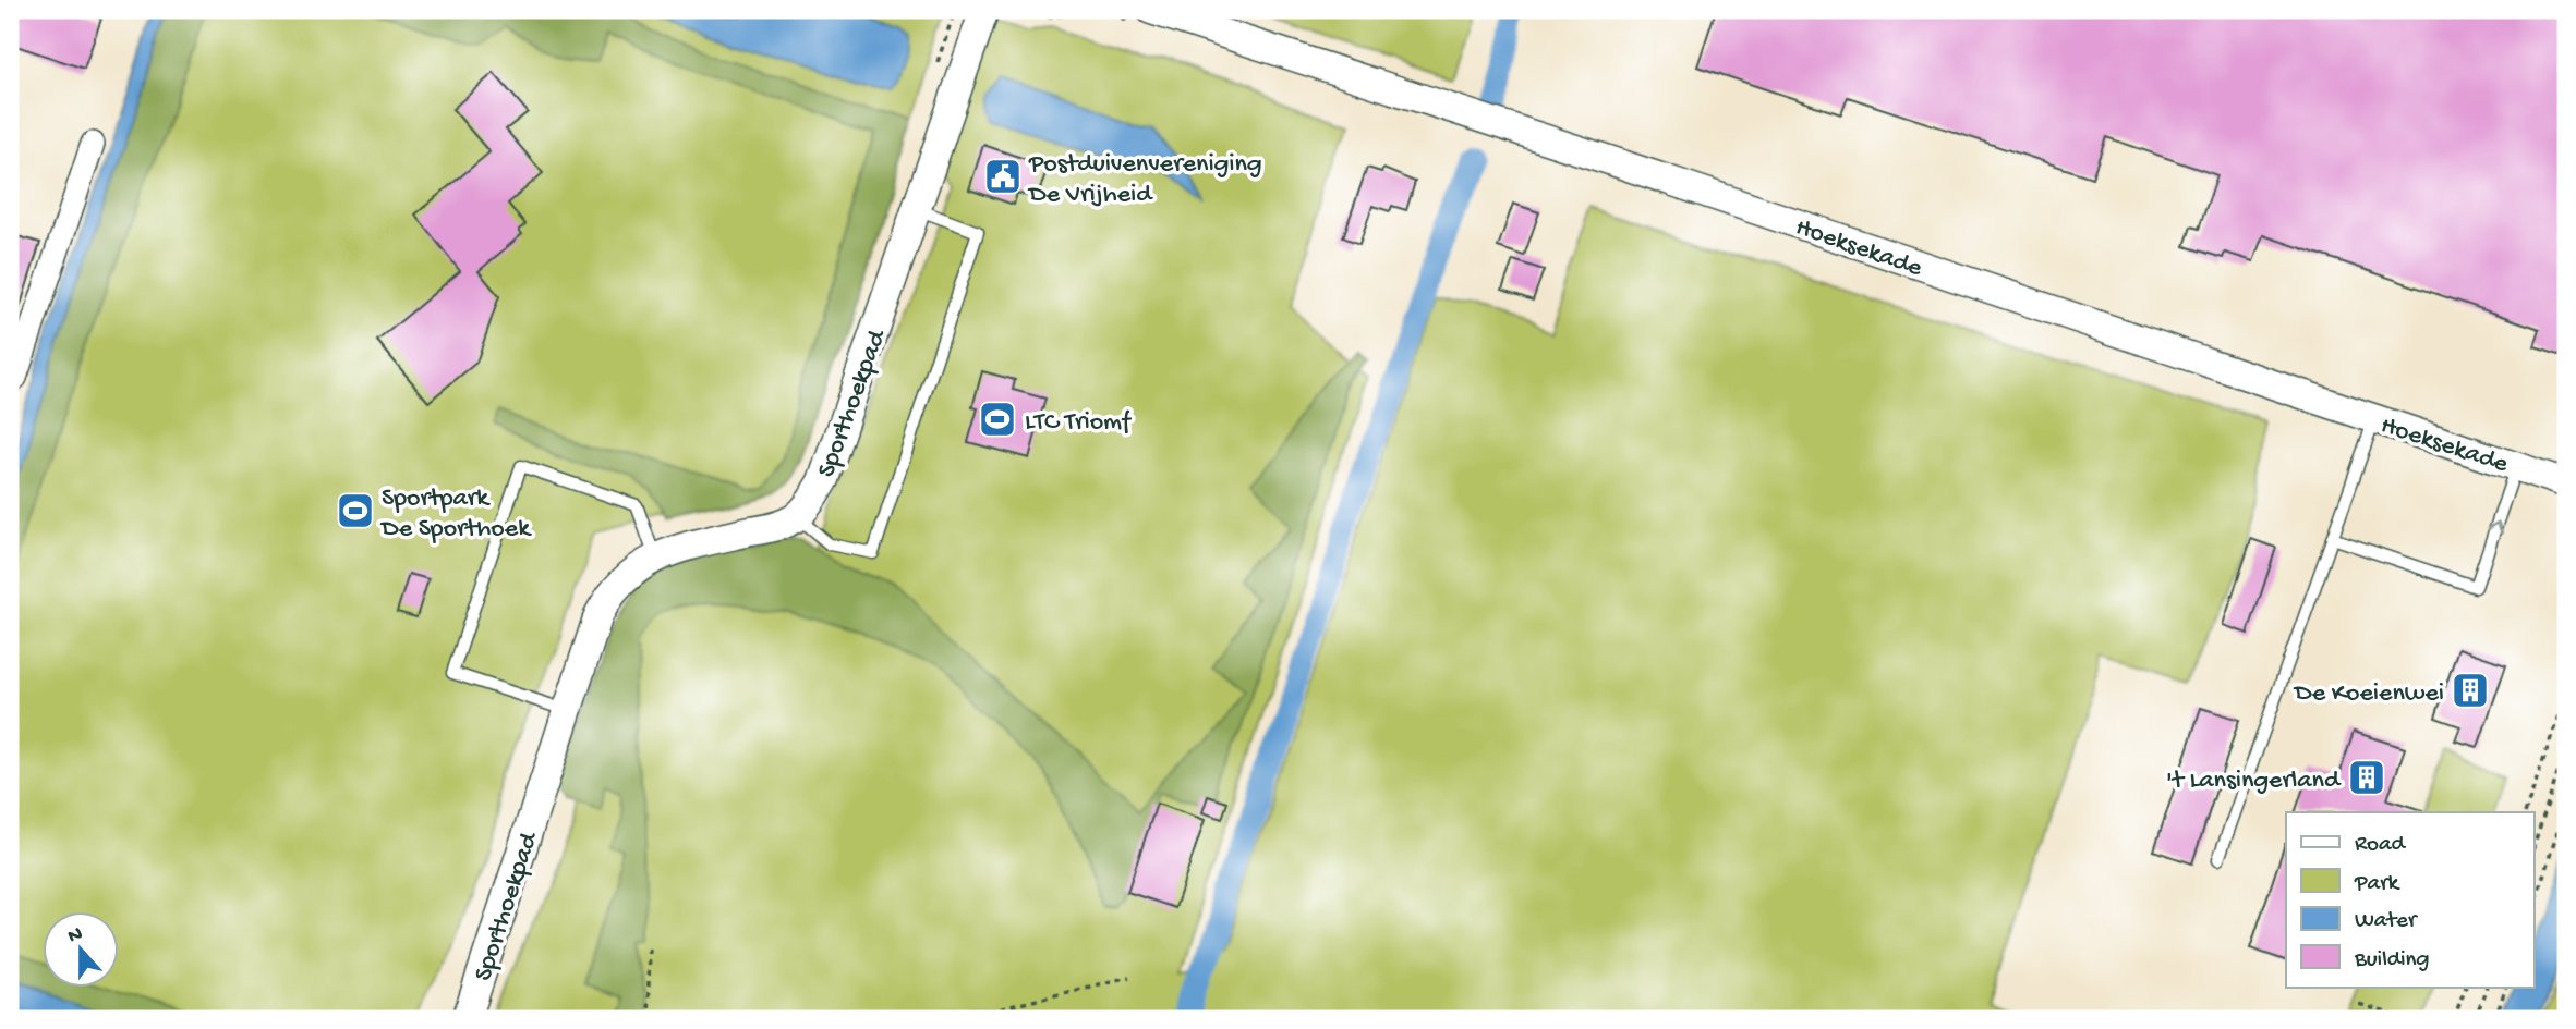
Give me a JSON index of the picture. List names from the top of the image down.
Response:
{
  "streets": {
    "street": ["Hoeksekade", "Sporthoekpad"]
  },
  "places": {
    "public building": ["Postduivenvereniging De Vrijheid"],
    "sports": ["LTC Triomf", "Sportpark De Sporthoek"],
    "building": ["De Koeienwei", "'t Lansingerland"]
  },
  "legend": [
    "Road",
    "Park",
    "Water",
    "Building"
  ],
  "north": "top"
}
